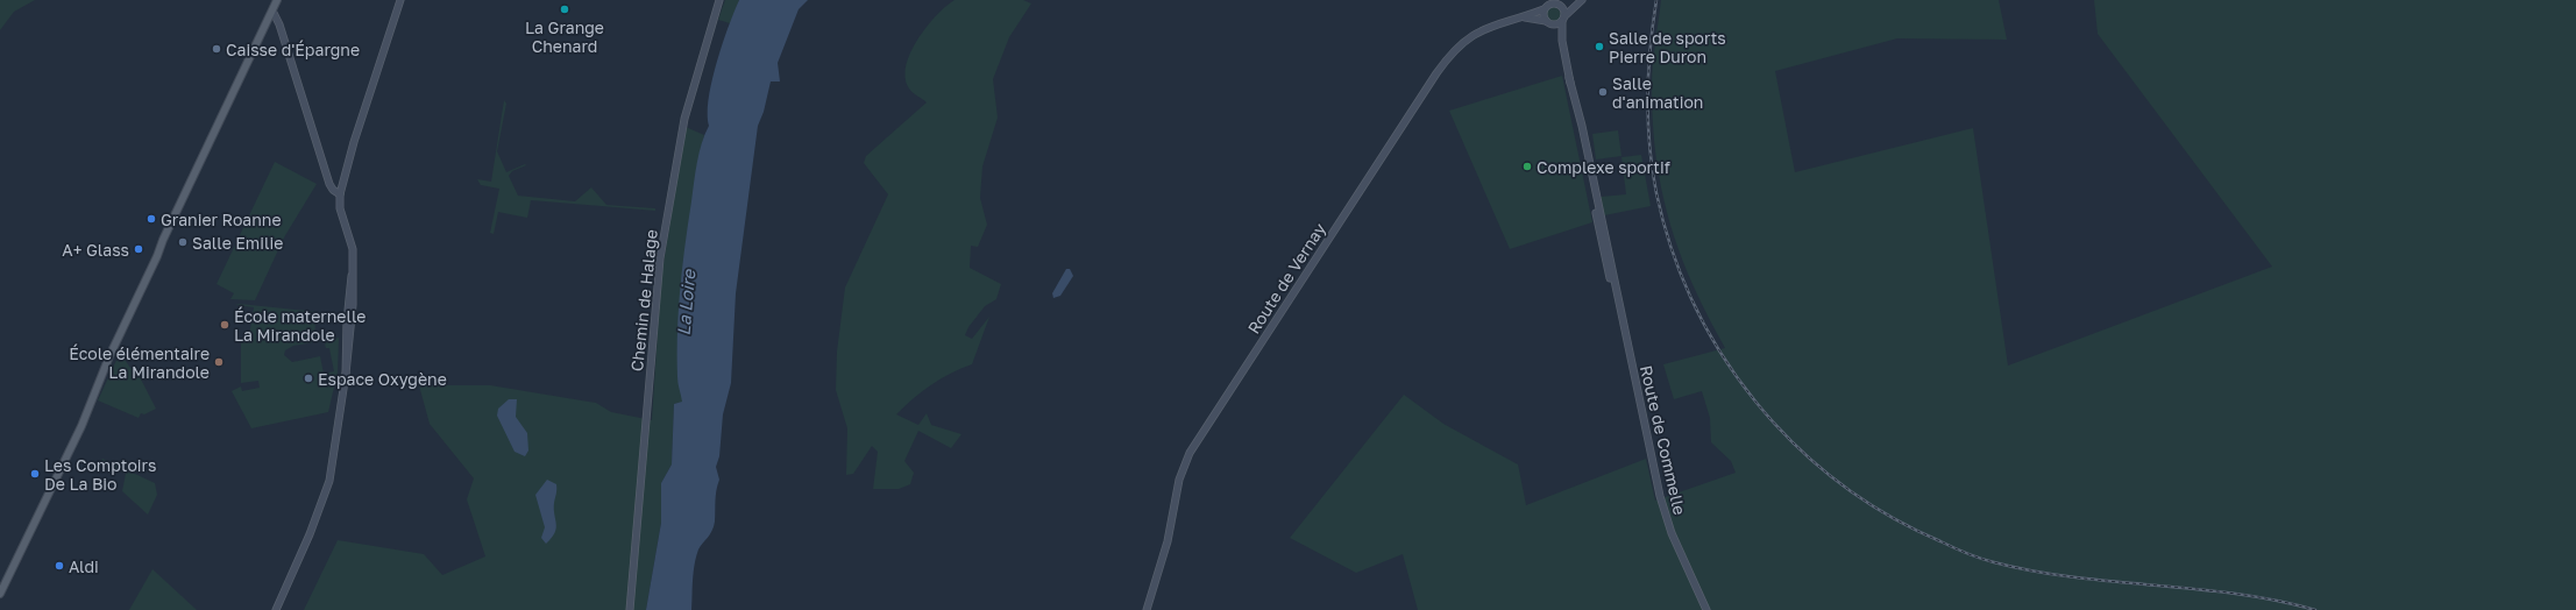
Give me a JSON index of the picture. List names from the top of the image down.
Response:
{
  "streets": {
    "street": ["Route de Vernay", "Chemin de Halage", "Route de Commelle"]
  },
  "crossings": [
    ["Route de Vernay", "Route de Commelle"]
  ],
  "water": ["La Loire"],
  "places": [
    "La Grange Chenard",
    "Salle de sports Pierre Duron",
    "Caisse d'Épargne",
    "Salle d'animation",
    "Complexe sportif",
    "Granier Roanne",
    "Salle Emilie",
    "A+ Glass",
    "École maternelle La Mirandole",
    "École élémentaire La Mirandole",
    "Espace Oxygène",
    "Les Comptoirs De La Bio",
    "Aldi"
  ]
}
